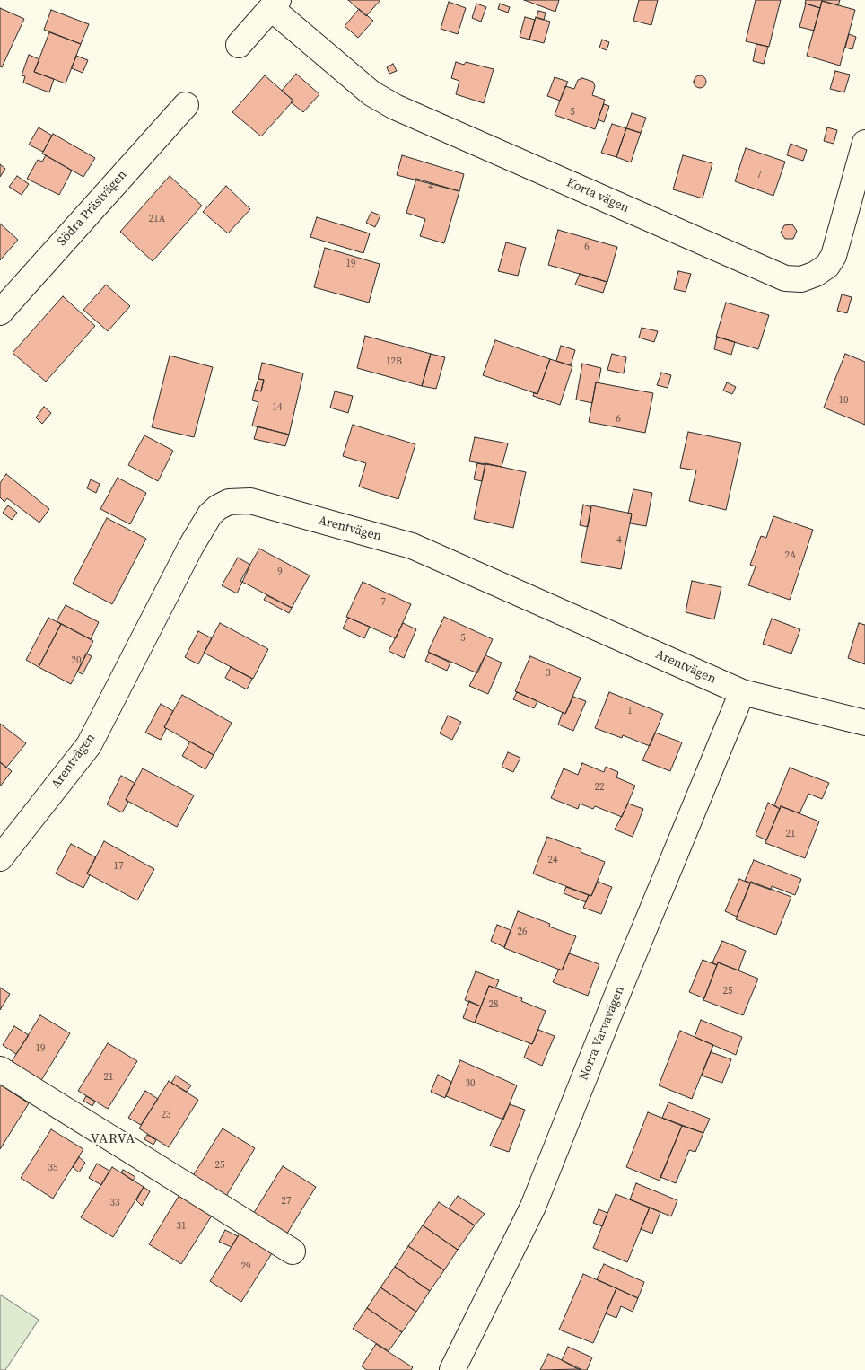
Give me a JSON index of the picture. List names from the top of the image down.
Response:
{
  "streets": {
    "street": [
      "Korta vägen",
      "Södra Prästvägen",
      "Arentvägen",
      "Norra Varvavägen"
    ]
  },
  "crossings": [
    ["Arentvägen", "Norra Varvavägen"]
  ],
  "districts": ["VARVA"],
  "house_numbers": [
    "5",
    "7",
    "4",
    "21A",
    "6",
    "19",
    "12B",
    "10",
    "14",
    "6",
    "4",
    "2A",
    "9",
    "7",
    "5",
    "20",
    "3",
    "1",
    "22",
    "21",
    "24",
    "17",
    "26",
    "25",
    "28",
    "19",
    "21",
    "30",
    "23",
    "25",
    "35",
    "27",
    "33",
    "31",
    "29"
  ]
}
